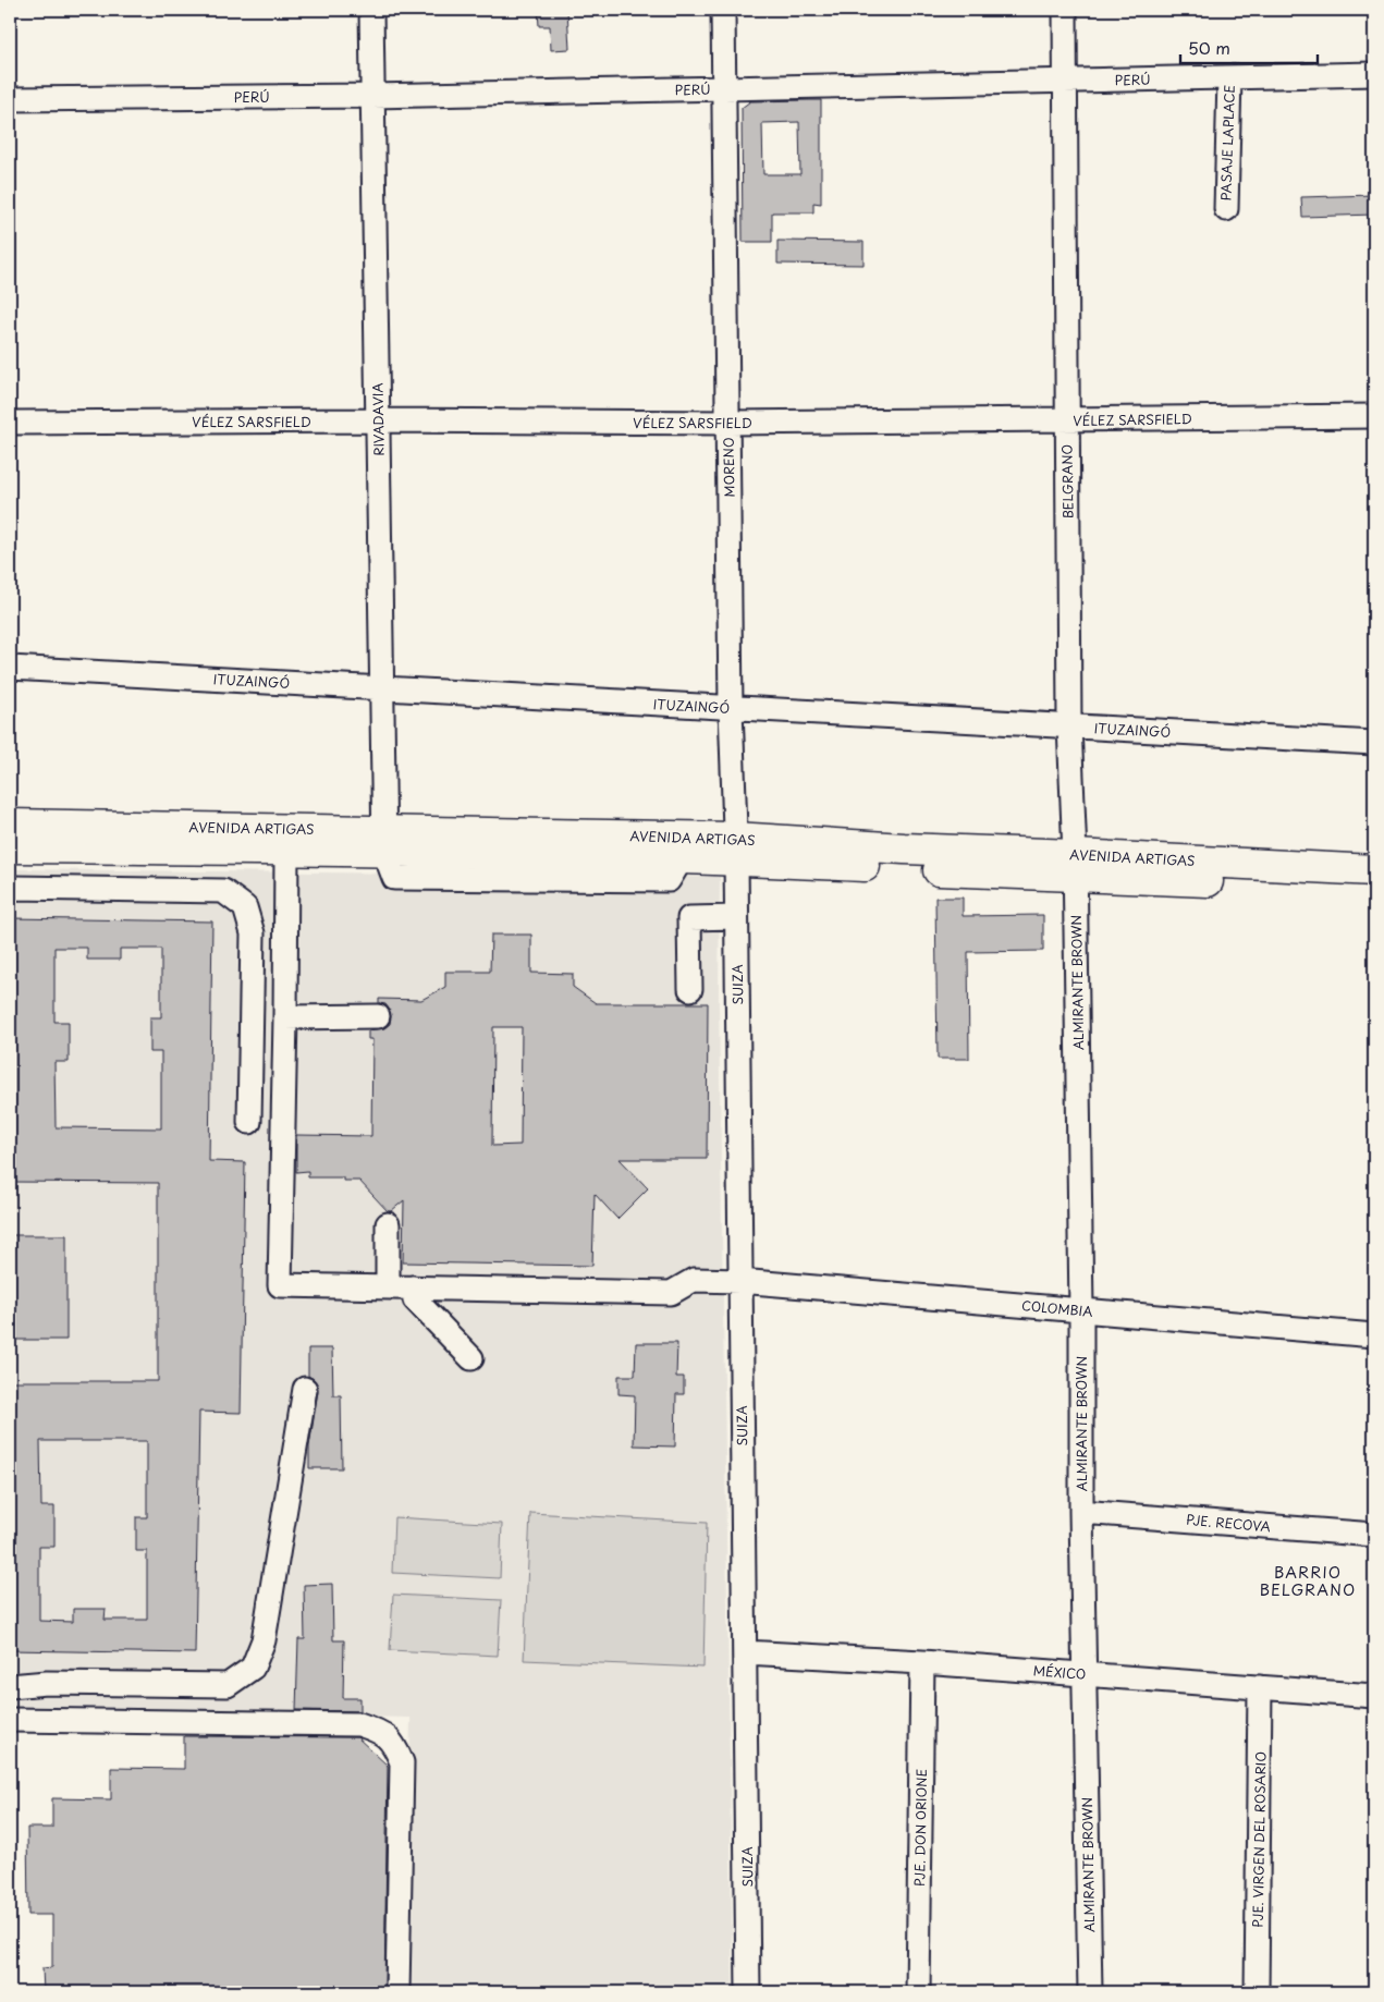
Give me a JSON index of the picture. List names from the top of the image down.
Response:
{
  "streets": {
    "main road": ["AVENIDA ARTIGAS"],
    "street": [
      "PERÚ",
      "PASAJE LAPLACE",
      "RIVADAVIA",
      "VÉLEZ SARSFIELD",
      "MORENO",
      "BELGRANO",
      "ITUZAINGÓ",
      "ALMIRANTE BROWN",
      "SUIZA",
      "COLOMBIA",
      "PJE. RECOVA",
      "MÉXICO",
      "PJE. DON ORIONE",
      "PJE. VIRGEN DEL ROSARIO"
    ]
  },
  "crossings": [
    ["PERÚ", "PASAJE LAPLACE"],
    ["PERÚ", "RIVADAVIA"],
    ["PERÚ", "MORENO"],
    ["PERÚ", "BELGRANO"],
    ["RIVADAVIA", "VÉLEZ SARSFIELD"],
    ["RIVADAVIA", "ITUZAINGÓ"],
    ["RIVADAVIA", "AVENIDA ARTIGAS"],
    ["VÉLEZ SARSFIELD", "MORENO"],
    ["VÉLEZ SARSFIELD", "BELGRANO"],
    ["MORENO", "ITUZAINGÓ"],
    ["MORENO", "AVENIDA ARTIGAS"],
    ["MORENO", "SUIZA"],
    ["BELGRANO", "ITUZAINGÓ"],
    ["BELGRANO", "AVENIDA ARTIGAS"],
    ["BELGRANO", "ALMIRANTE BROWN"],
    ["AVENIDA ARTIGAS", "ALMIRANTE BROWN"],
    ["AVENIDA ARTIGAS", "SUIZA"],
    ["ALMIRANTE BROWN", "COLOMBIA"],
    ["ALMIRANTE BROWN", "PJE. RECOVA"],
    ["ALMIRANTE BROWN", "MÉXICO"],
    ["SUIZA", "COLOMBIA"],
    ["SUIZA", "MÉXICO"],
    ["MÉXICO", "PJE. DON ORIONE"],
    ["MÉXICO", "PJE. VIRGEN DEL ROSARIO"]
  ],
  "districts": ["BARRIO BELGRANO"],
  "scale_bar": "50 m"
}
